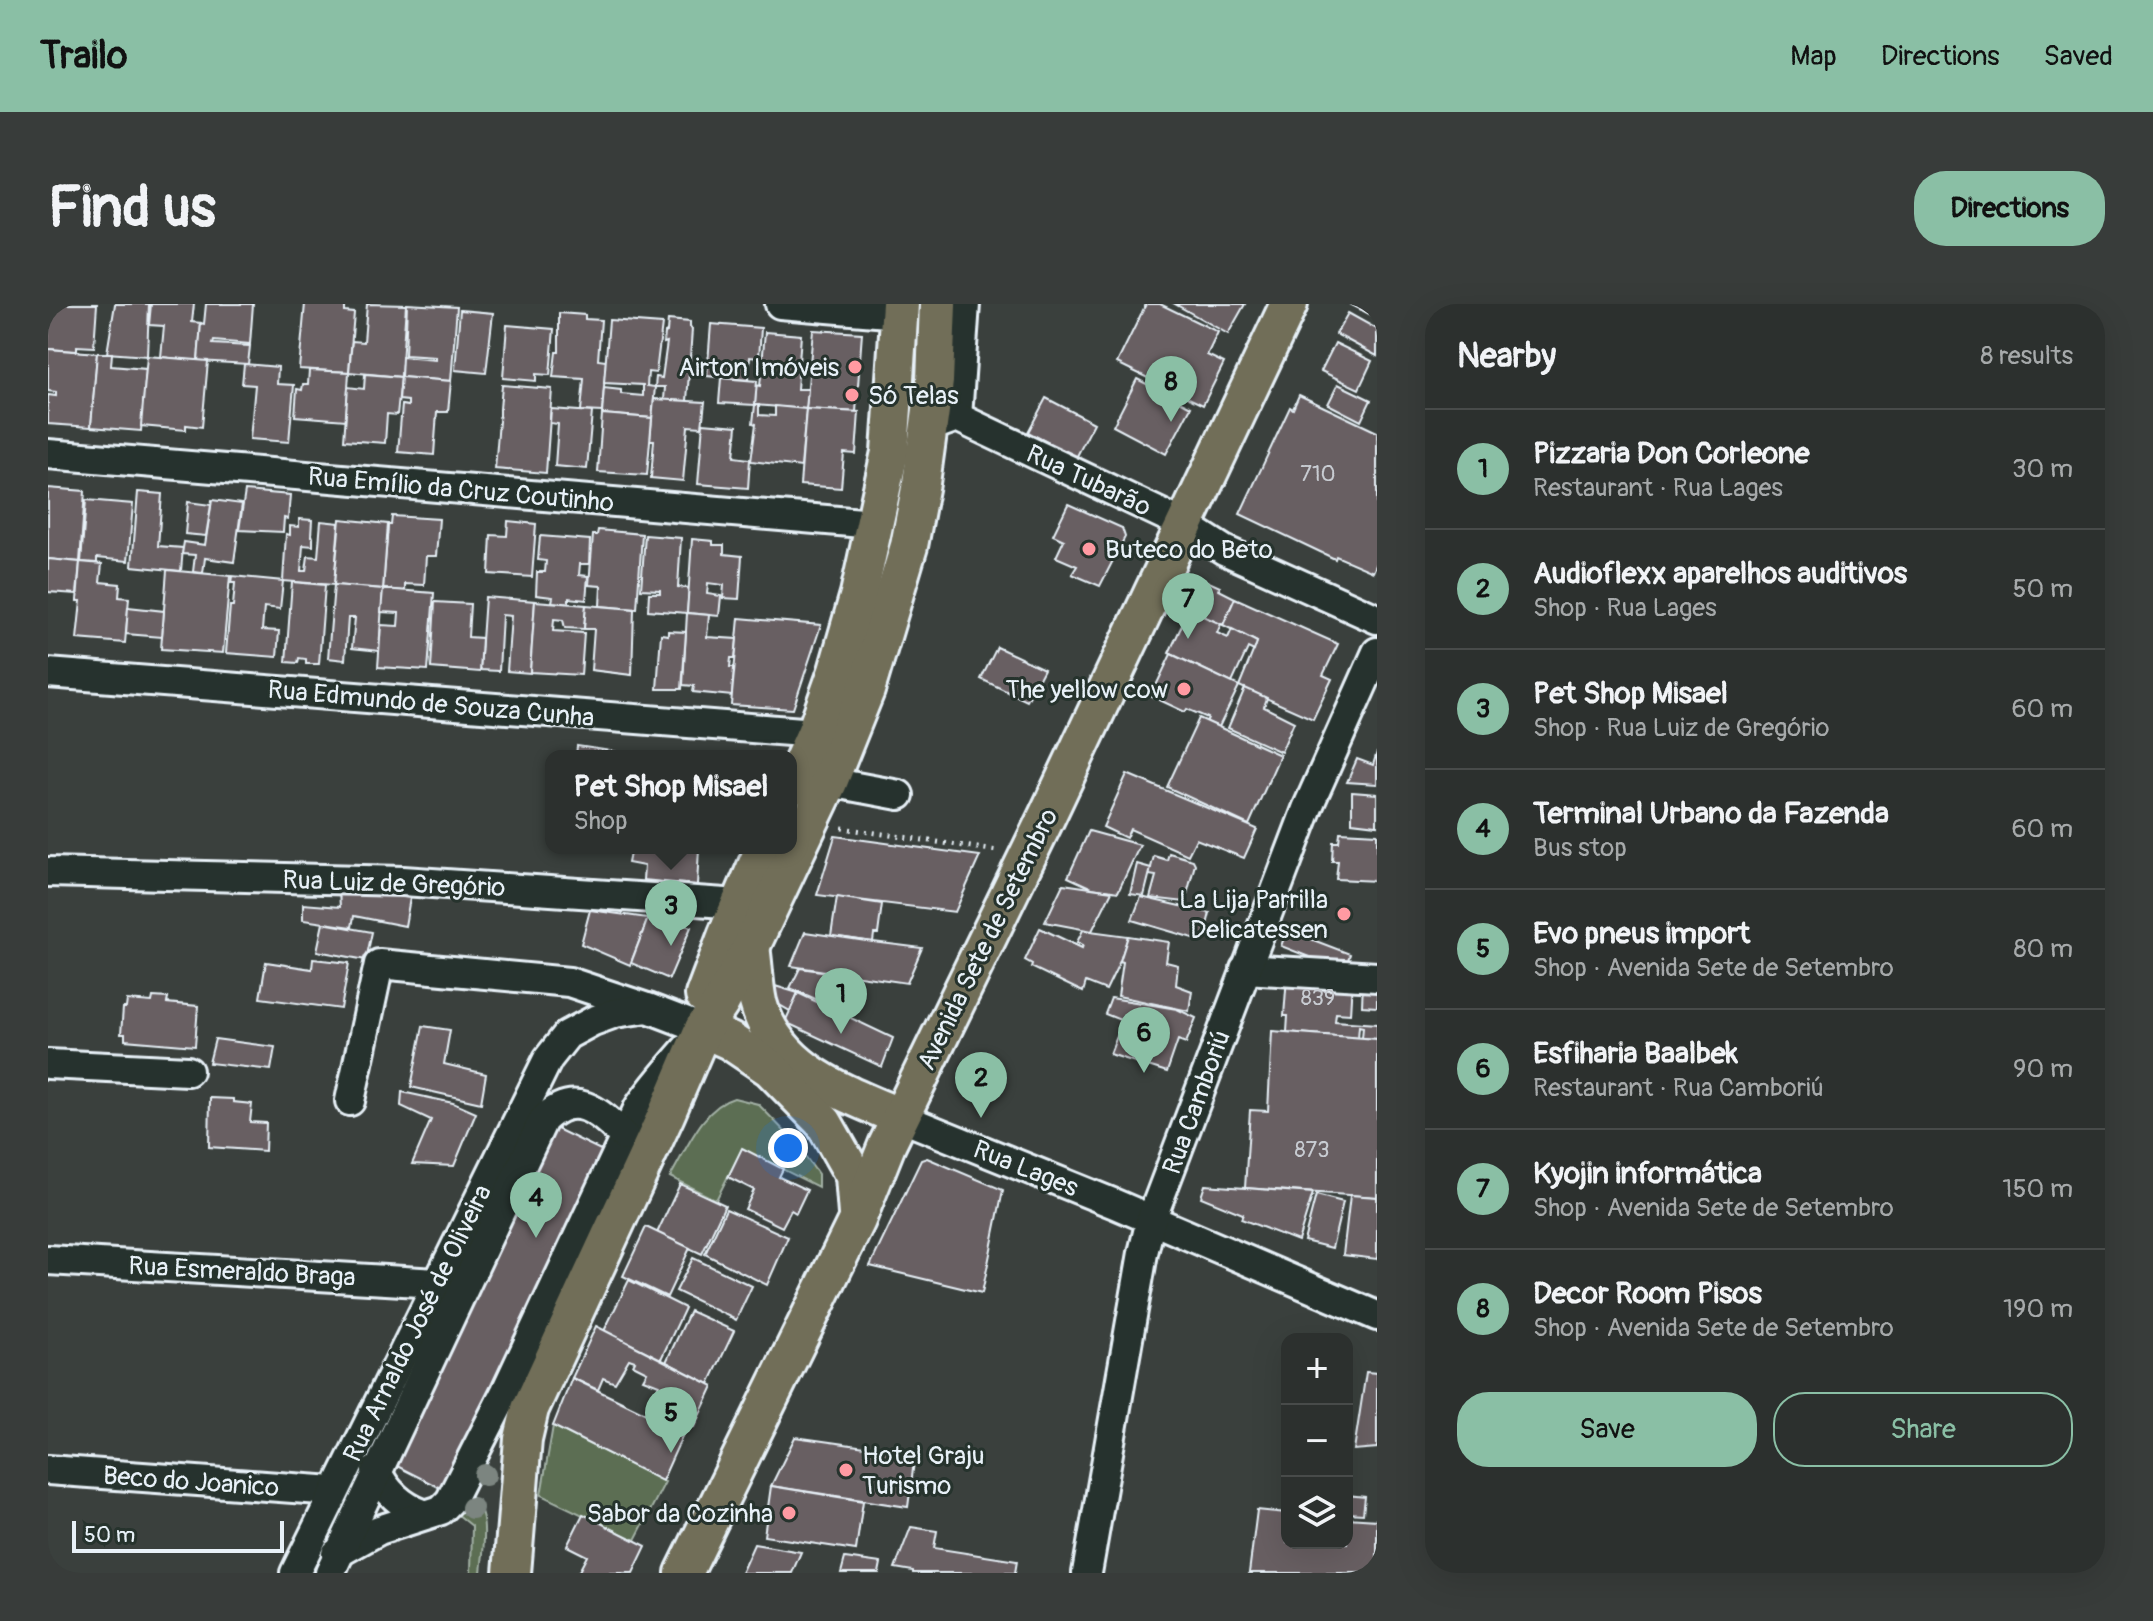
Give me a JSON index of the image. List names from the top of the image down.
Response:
{
  "streets": {
    "main road": ["Avenida Sete de Setembro", "Rua Lages"],
    "street": [
      "Rua Tubarão",
      "Rua Emílio da Cruz Coutinho",
      "Rua Edmundo de Souza Cunha",
      "Rua Luiz de Gregório",
      "Rua Camboriú",
      "Rua Esmeraldo Braga",
      "Rua Arnaldo José de Oliveira",
      "Beco do Joanico"
    ]
  },
  "crossings": [
    ["Rua Tubarão", "Avenida Sete de Setembro"],
    ["Avenida Sete de Setembro", "Rua Lages"],
    ["Rua Camboriú", "Rua Lages"],
    ["Rua Esmeraldo Braga", "Rua Arnaldo José de Oliveira"],
    ["Rua Arnaldo José de Oliveira", "Beco do Joanico"]
  ],
  "places": [
    "Airton Imóveis",
    "Só Telas",
    "Buteco do Beto",
    "The yellow cow",
    "La Lija Parrilla Delicatessen",
    "Hotel Graju Turismo",
    "Sabor da Cozinha"
  ],
  "house_numbers": ["710", "839", "873"],
  "scale_bar": "50 m",
  "page": {
    "header": "Trailo",
    "nav": ["Map", "Directions", "Saved"],
    "buttons": [
      "Directions",
      ["Save", "Share"]
    ],
    "title": "Find us",
    "heading": ["Nearby", "8 results"],
    "pins": [
      "8",
      "7",
      "3",
      "1",
      "6",
      "2",
      "4",
      "5"
    ],
    "list": [
      {
        "mark": "1",
        "name": "Pizzaria Don Corleone",
        "note": "Restaurant · Rua Lages",
        "value": "30 m"
      },
      {
        "mark": "2",
        "name": "Audioflexx aparelhos auditivos",
        "note": "Shop · Rua Lages",
        "value": "50 m"
      },
      {
        "mark": "3",
        "name": "Pet Shop Misael",
        "note": "Shop · Rua Luiz de Gregório",
        "value": "60 m"
      },
      {
        "mark": "4",
        "name": "Terminal Urbano da Fazenda",
        "note": "Bus stop",
        "value": "60 m"
      },
      {
        "mark": "5",
        "name": "Evo pneus import",
        "note": "Shop · Avenida Sete de Setembro",
        "value": "80 m"
      },
      {
        "mark": "6",
        "name": "Esfiharia Baalbek",
        "note": "Restaurant · Rua Camboriú",
        "value": "90 m"
      },
      {
        "mark": "7",
        "name": "Kyojin informática",
        "note": "Shop · Avenida Sete de Setembro",
        "value": "150 m"
      },
      {
        "mark": "8",
        "name": "Decor Room Pisos",
        "note": "Shop · Avenida Sete de Setembro",
        "value": "190 m"
      }
    ],
    "popup": ["Pet Shop Misael", "Shop"],
    "map_buttons": ["+", "−"],
    "scale": "50 m"
  }
}
